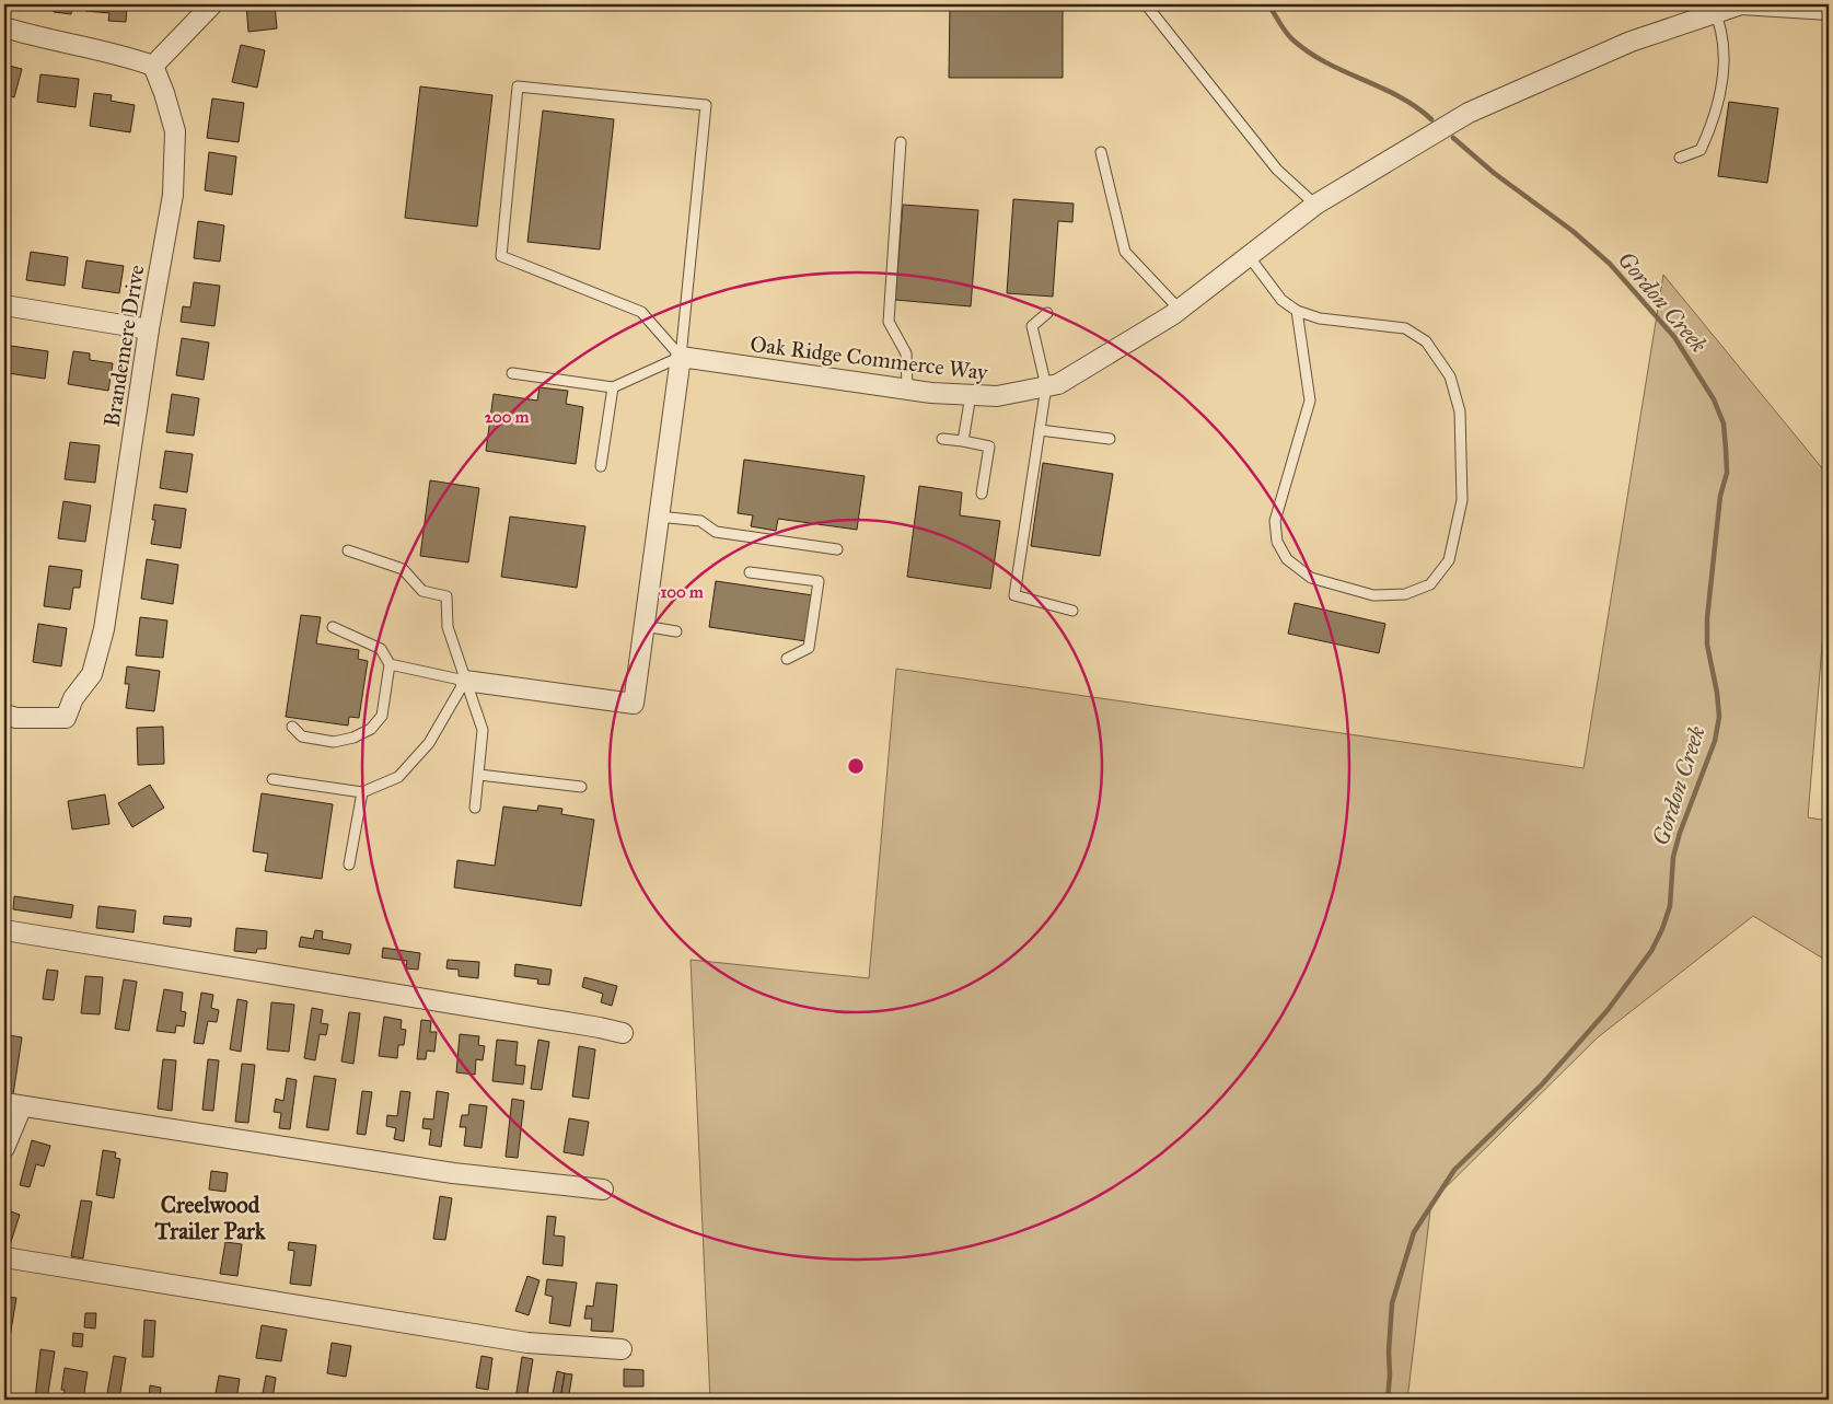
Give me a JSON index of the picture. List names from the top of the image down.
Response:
{
  "streets": {
    "street": ["Brandemere Drive", "Oak Ridge Commerce Way"]
  },
  "districts": ["Creelwood Trailer Park"],
  "water": ["Gordon Creek"],
  "rings": ["200 m", "100 m"]
}
